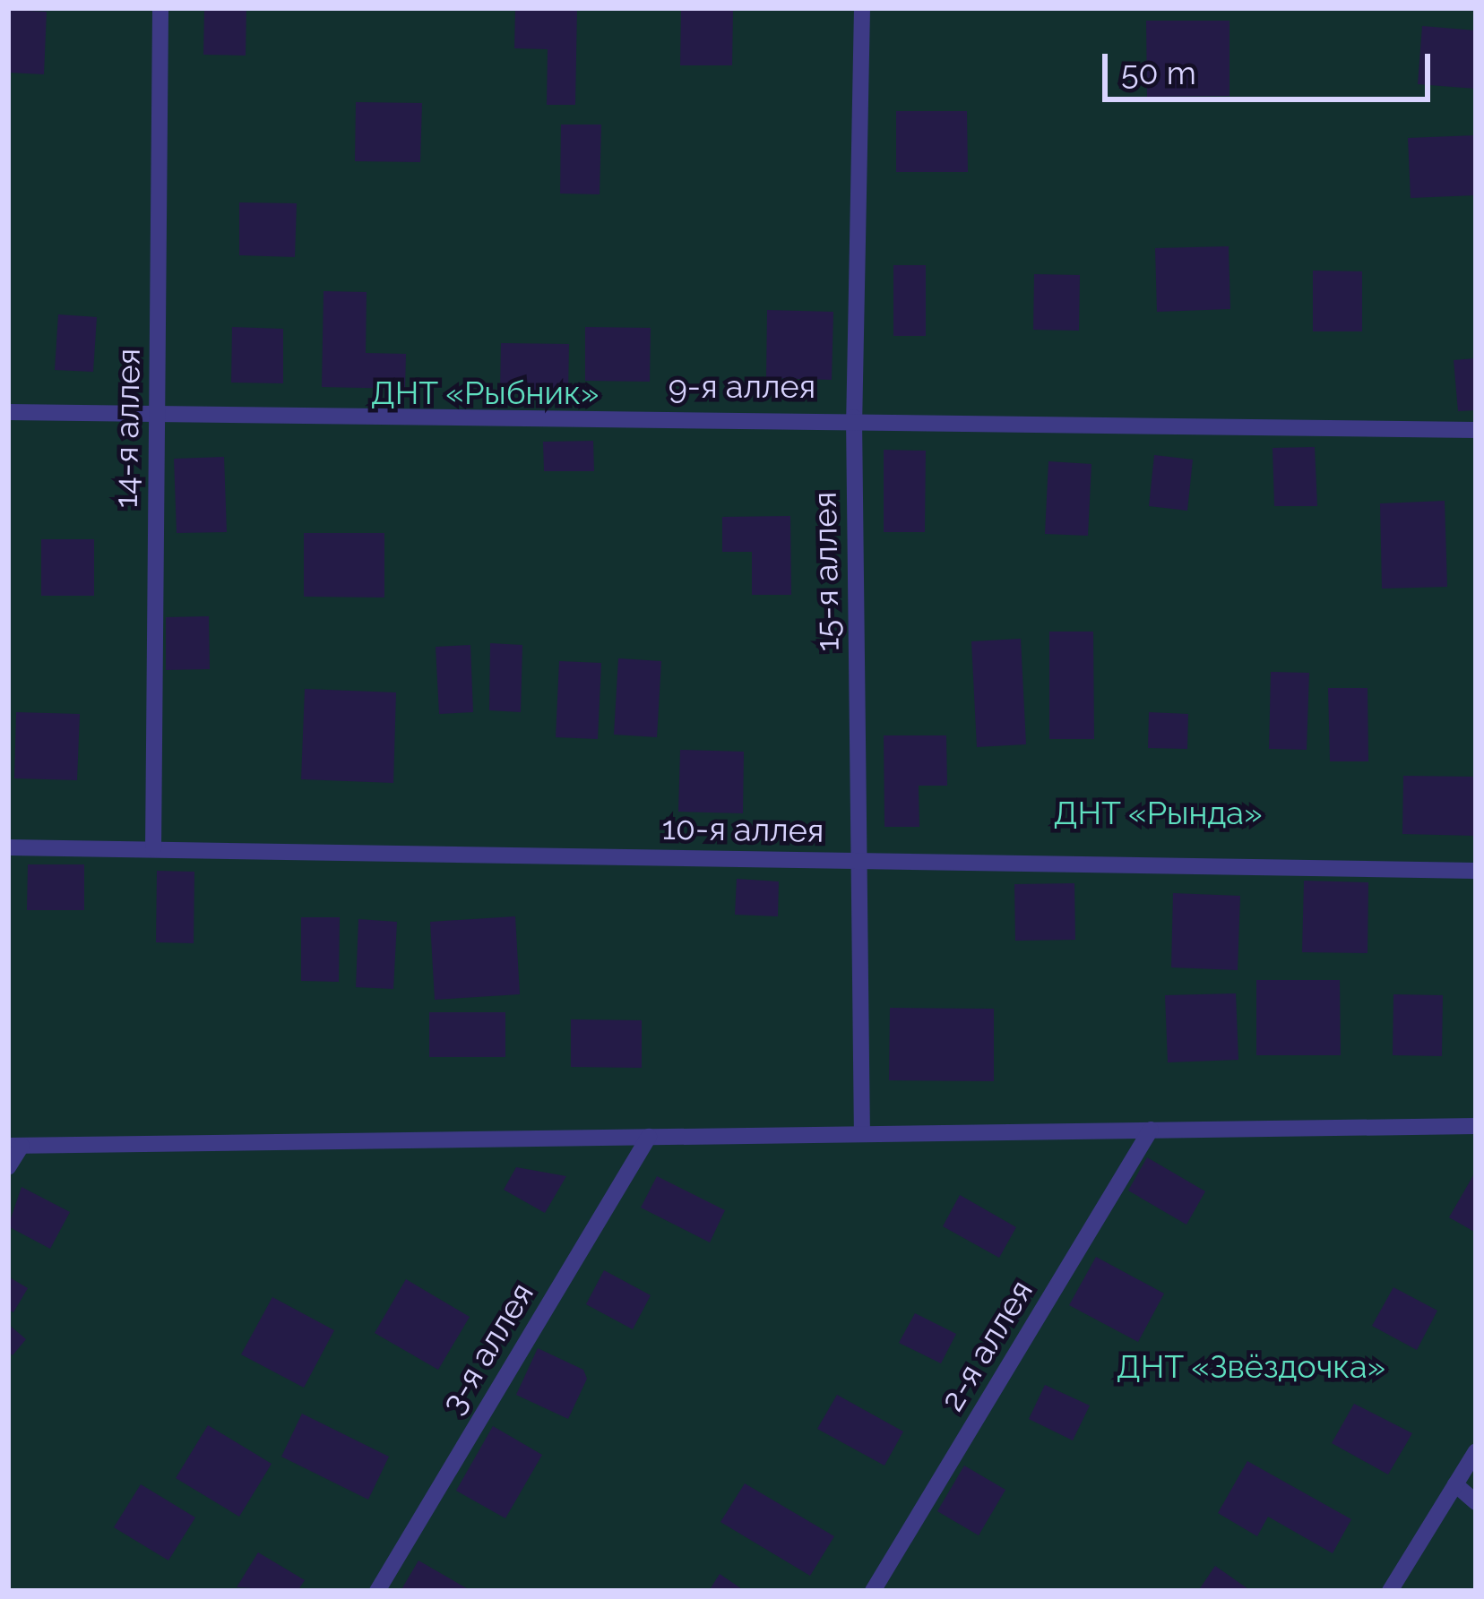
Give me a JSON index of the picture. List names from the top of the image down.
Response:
{
  "streets": {
    "lane": [
      "9-я аллея",
      "14-я аллея",
      "15-я аллея",
      "10-я аллея",
      "2-я аллея",
      "3-я аллея"
    ]
  },
  "crossings": [
    ["9-я аллея", "14-я аллея"],
    ["9-я аллея", "15-я аллея"],
    ["14-я аллея", "10-я аллея"],
    ["15-я аллея", "10-я аллея"]
  ],
  "parks": ["ДНТ «Рыбник»", "ДНТ «Рында»", "ДНТ «Звёздочка»"],
  "scale_bar": "50 m"
}
